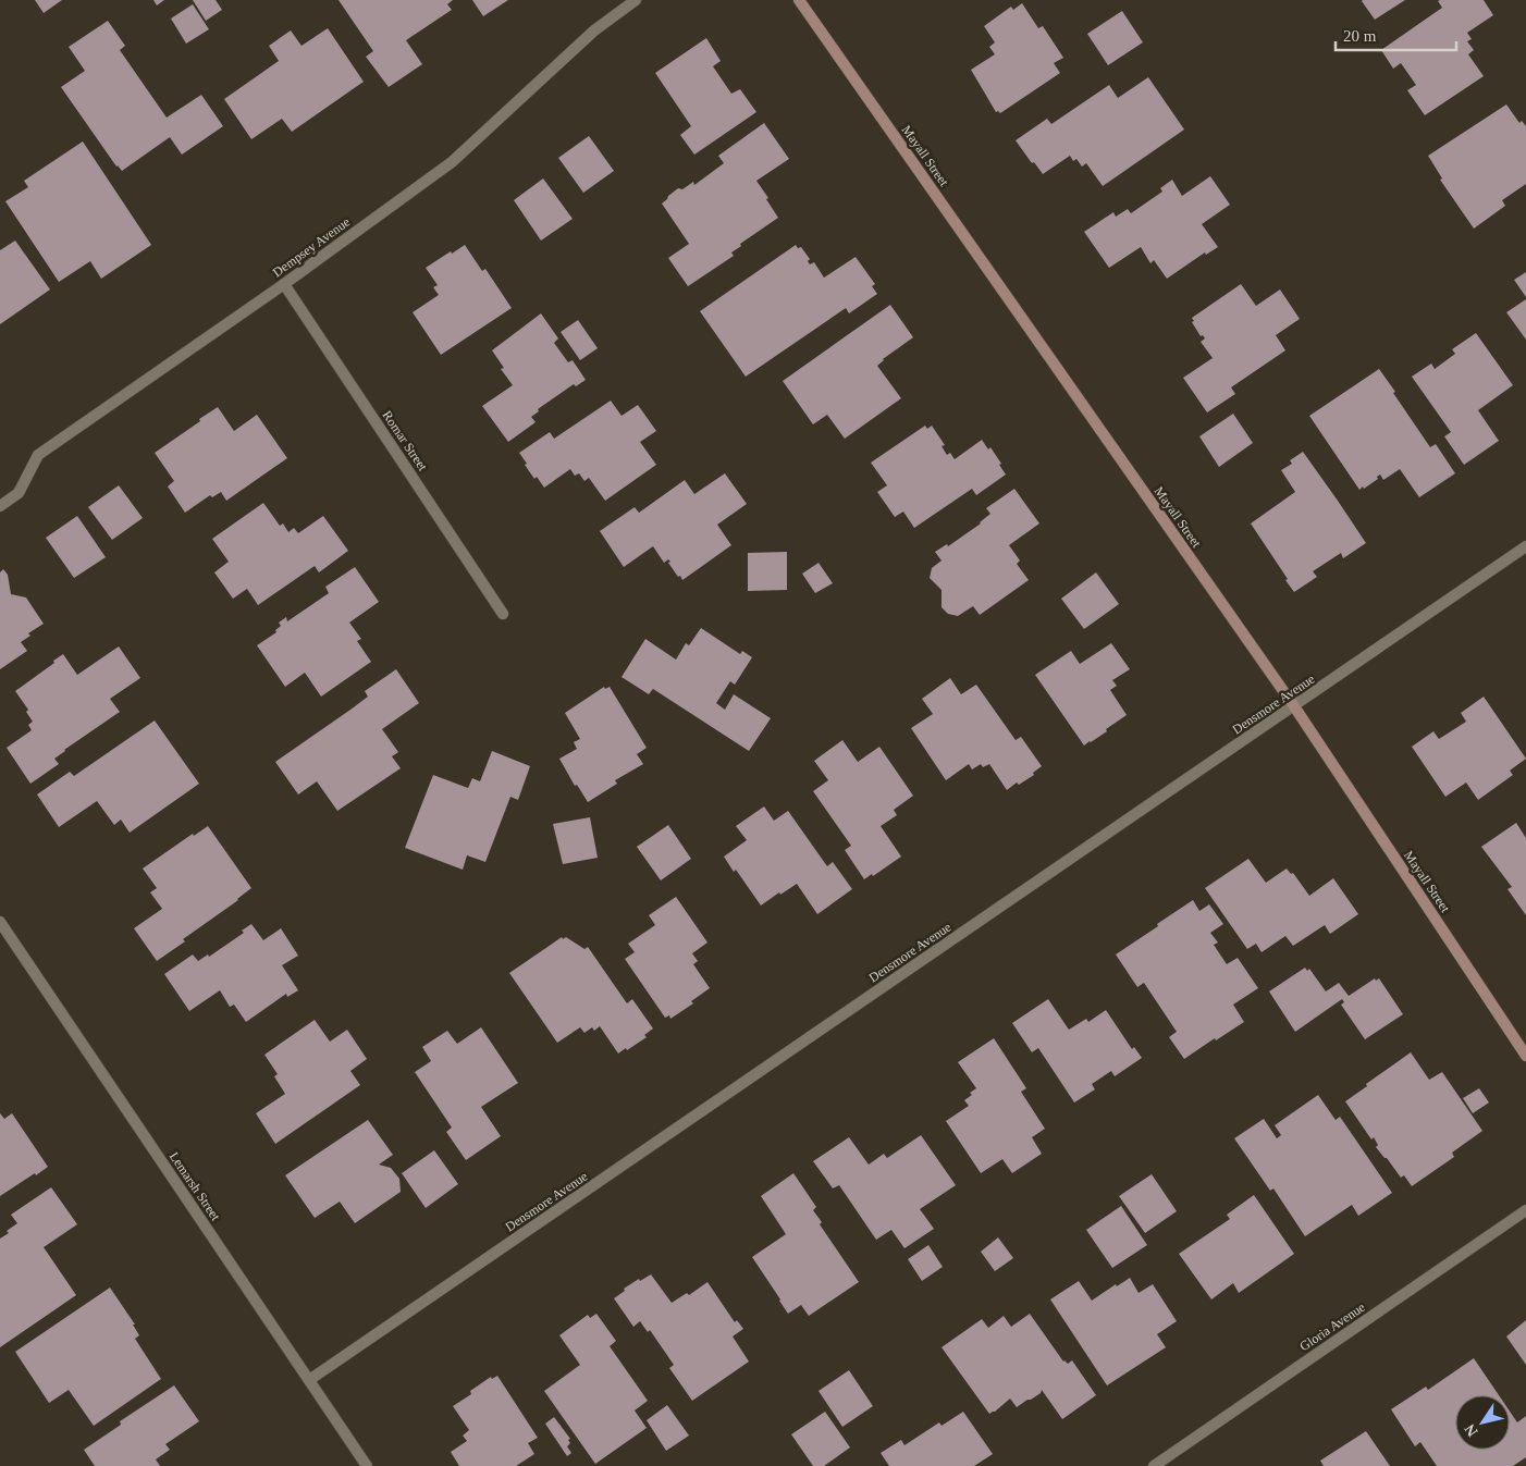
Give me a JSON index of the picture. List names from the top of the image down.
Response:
{
  "streets": {
    "street": [
      "Mayall Street",
      "Dempsey Avenue",
      "Romar Street",
      "Densmore Avenue",
      "Lemarsh Street",
      "Gloria Avenue"
    ]
  },
  "crossings": [
    ["Mayall Street", "Densmore Avenue"],
    ["Dempsey Avenue", "Romar Street"],
    ["Densmore Avenue", "Lemarsh Street"]
  ],
  "scale_bar": "20 m",
  "north": "bottom left"
}
